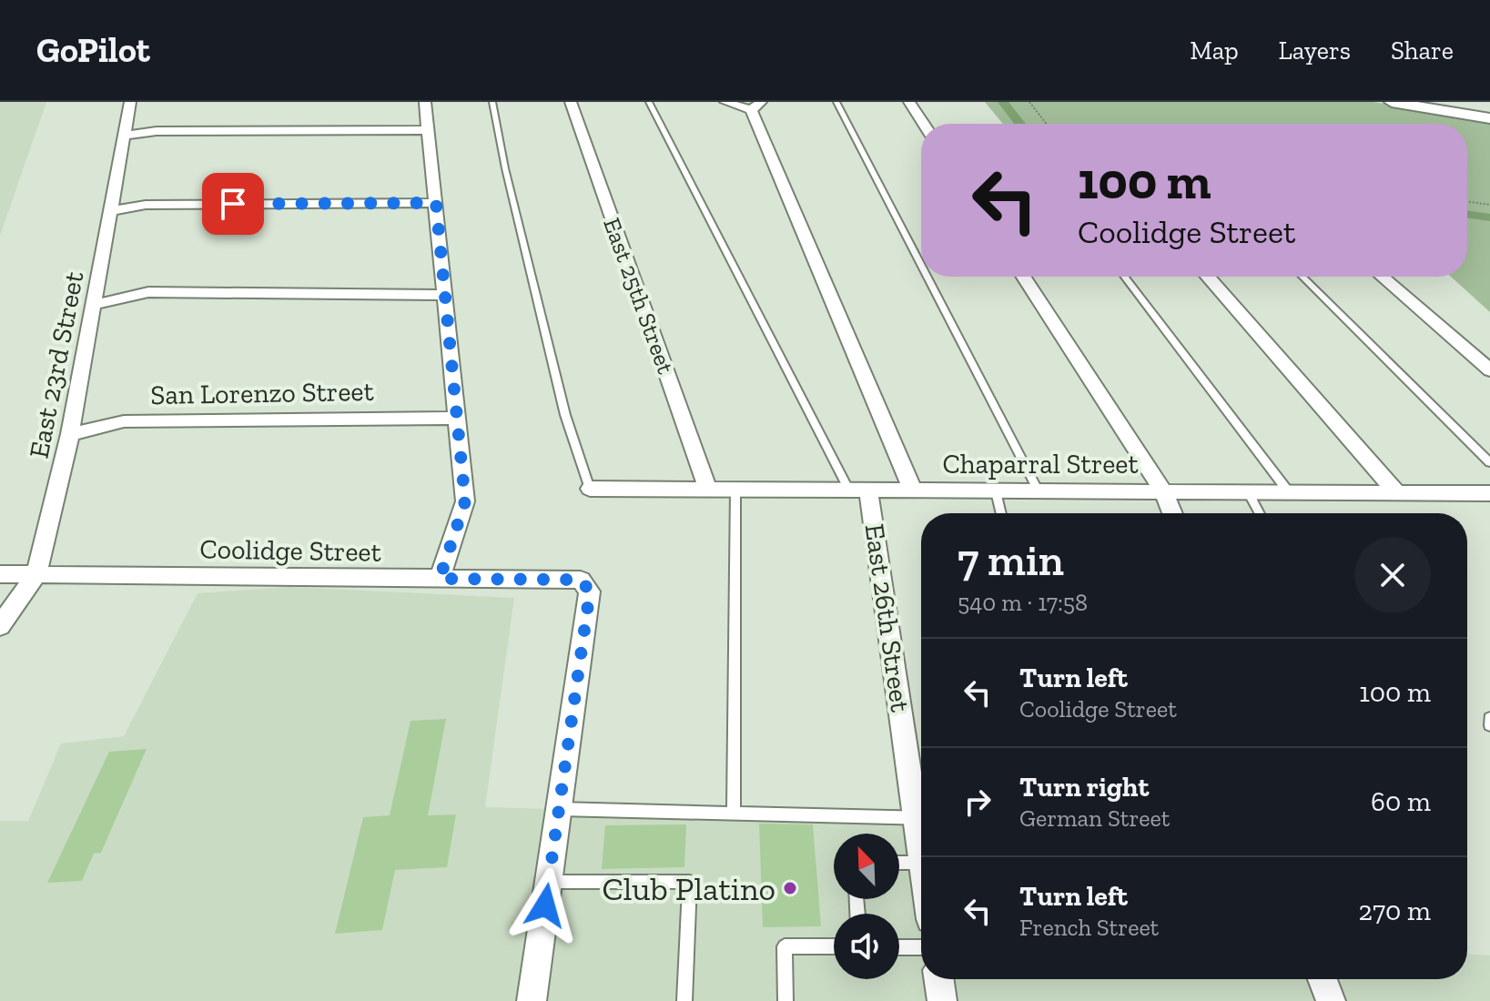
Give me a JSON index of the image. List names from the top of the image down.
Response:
{
  "streets": {
    "street": [
      "East 25th Street",
      "East 23rd Street",
      "San Lorenzo Street",
      "Chaparral Street",
      "Coolidge Street",
      "East 26th Street"
    ]
  },
  "crossings": [
    ["East 25th Street", "Chaparral Street"],
    ["East 23rd Street", "San Lorenzo Street"],
    ["East 23rd Street", "Coolidge Street"],
    ["Chaparral Street", "East 26th Street"]
  ],
  "places": ["Club Platino"],
  "north": "top left",
  "page": {
    "header": "GoPilot",
    "nav": ["Map", "Layers", "Share"],
    "turn": ["100 m", "Coolidge Street"],
    "heading": ["7 min", "540 m · 17:58"],
    "list": [
      {
        "name": "Turn left",
        "note": "Coolidge Street",
        "value": "100 m"
      },
      {
        "name": "Turn right",
        "note": "German Street",
        "value": "60 m"
      },
      {
        "name": "Turn left",
        "note": "French Street",
        "value": "270 m"
      }
    ]
  }
}
